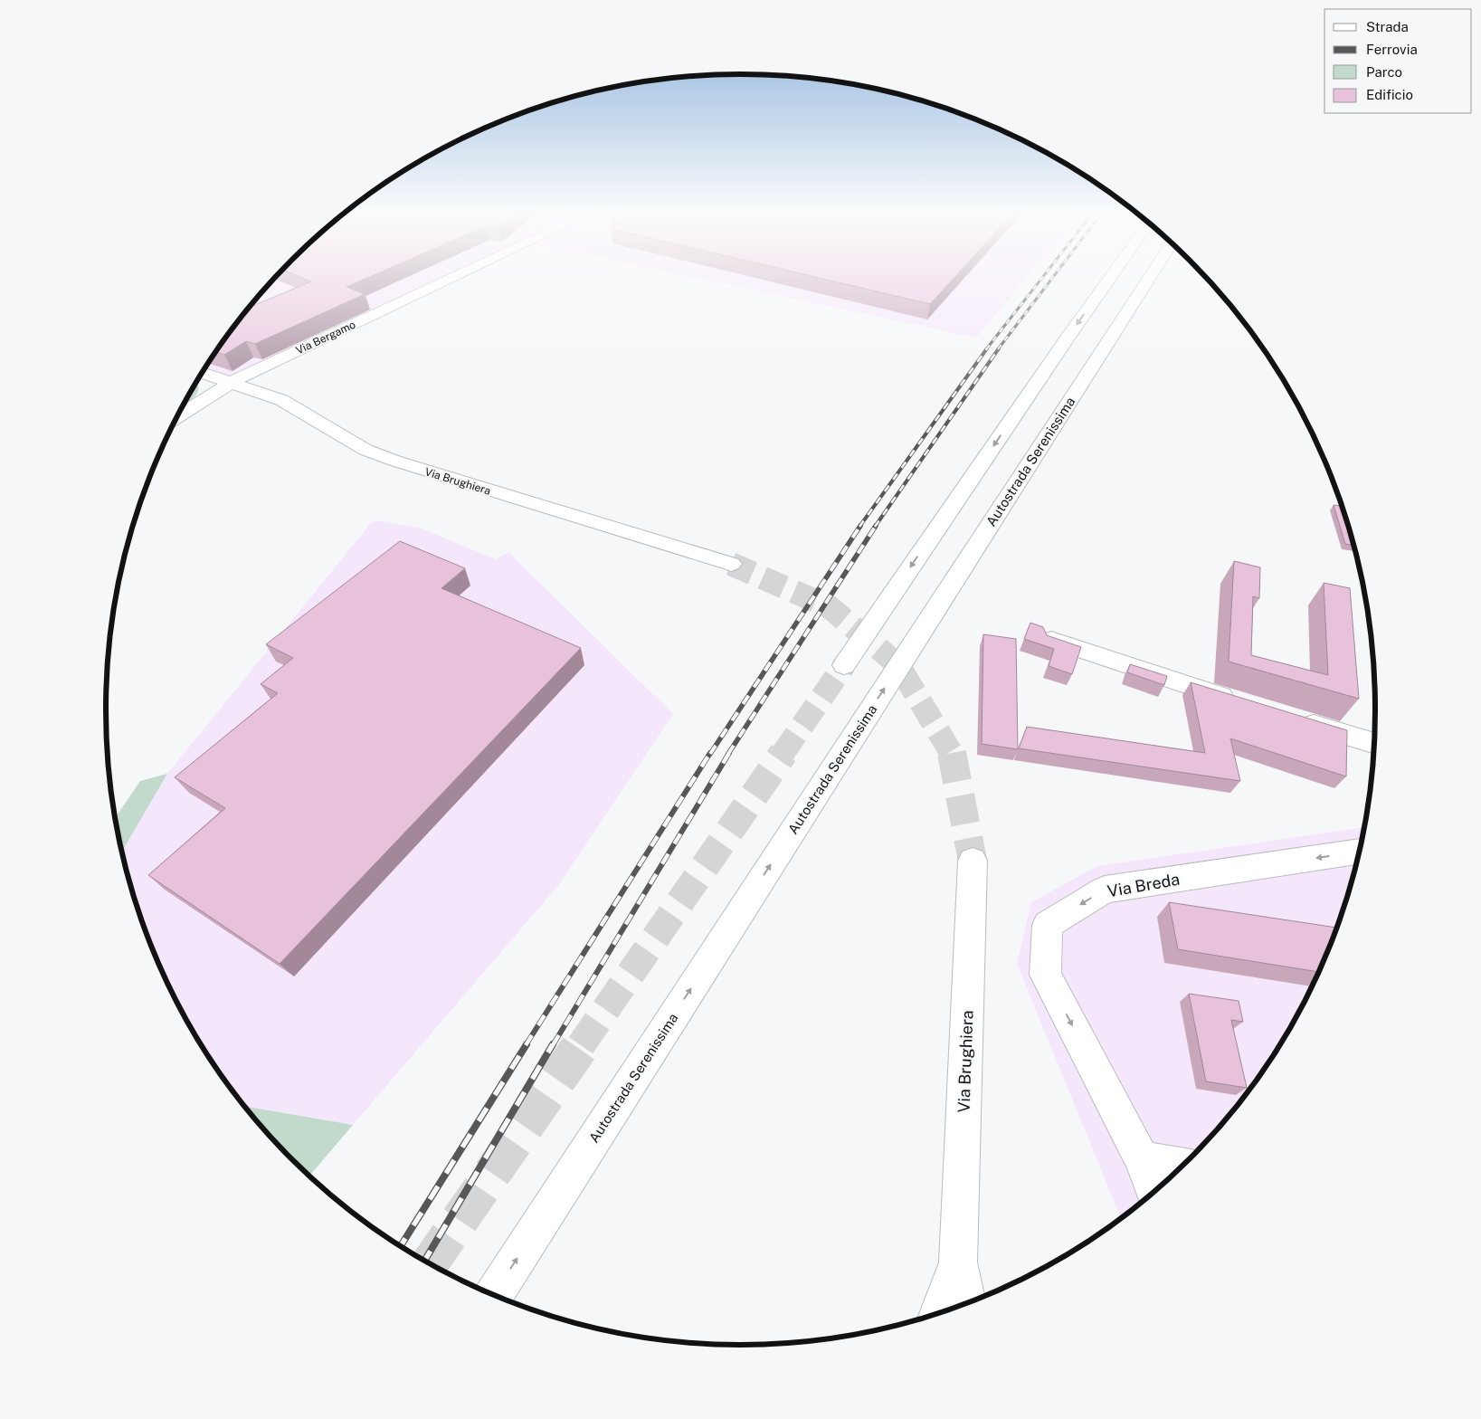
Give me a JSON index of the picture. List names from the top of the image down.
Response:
{
  "streets": {
    "main road": [
      "Via Bergamo",
      "Autostrada Serenissima",
      "Via Brughiera",
      "Via Breda"
    ]
  },
  "crossings": [
    ["Via Bergamo", "Via Brughiera"]
  ],
  "legend": [
    "Strada",
    "Ferrovia",
    "Parco",
    "Edificio"
  ]
}
